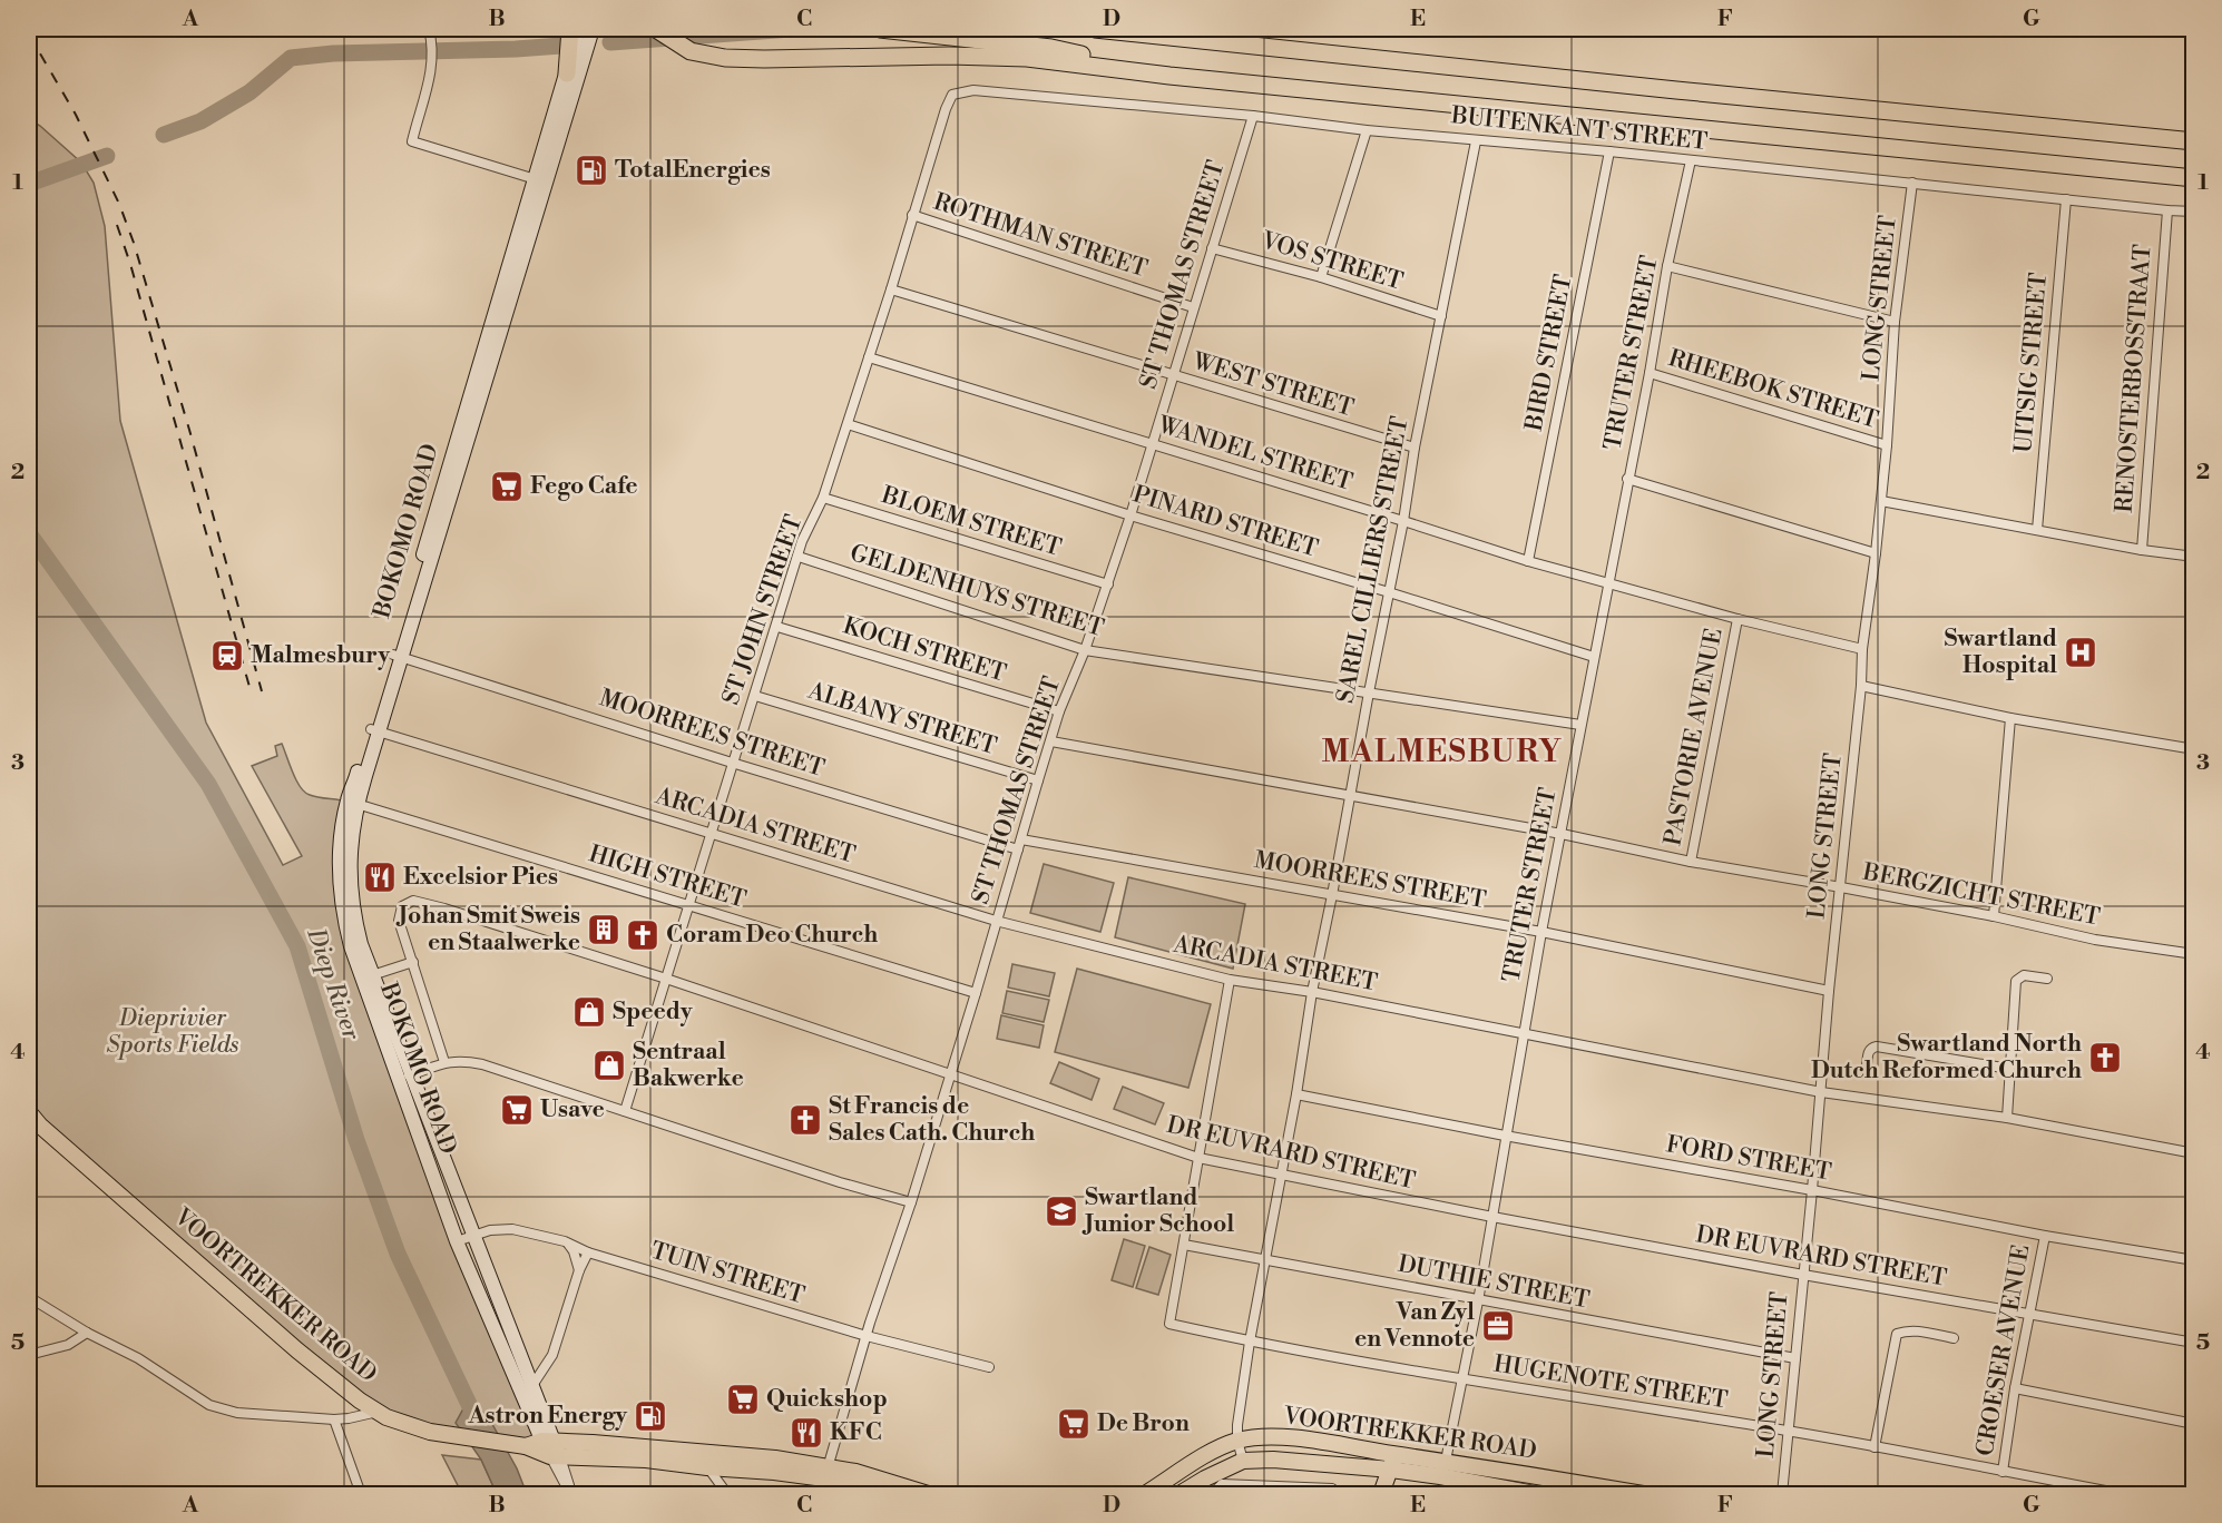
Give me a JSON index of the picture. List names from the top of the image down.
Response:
{
  "streets": {
    "main road": ["BOKOMO ROAD", "VOORTREKKER ROAD"],
    "street": [
      "BUITENKANT STREET",
      "ROTHMAN STREET",
      "VOS STREET",
      "ST THOMAS STREET",
      "LONG STREET",
      "BIRD STREET",
      "TRUTER STREET",
      "UITSIG STREET",
      "RENOSTERBOSSTRAAT",
      "WEST STREET",
      "RHEEBOK STREET",
      "WANDEL STREET",
      "BLOEM STREET",
      "PINARD STREET",
      "SAREL CILLIERS STREET",
      "GELDENHUYS STREET",
      "ST JOHN STREET",
      "KOCH STREET",
      "ALBANY STREET",
      "MOORREES STREET",
      "PASTORIE AVENUE",
      "ARCADIA STREET",
      "HIGH STREET",
      "BERGZICHT STREET",
      "DR EUVRARD STREET",
      "FORD STREET",
      "TUIN STREET",
      "DUTHIE STREET",
      "CROESER AVENUE",
      "HUGENOTE STREET"
    ]
  },
  "crossings": [
    ["BUITENKANT STREET", "ST THOMAS STREET"],
    ["BUITENKANT STREET", "LONG STREET"],
    ["BUITENKANT STREET", "BIRD STREET"],
    ["BUITENKANT STREET", "TRUTER STREET"],
    ["BUITENKANT STREET", "UITSIG STREET"],
    ["BUITENKANT STREET", "RENOSTERBOSSTRAAT"],
    ["BUITENKANT STREET", "SAREL CILLIERS STREET"],
    ["BUITENKANT STREET", "ST JOHN STREET"],
    ["ROTHMAN STREET", "ST THOMAS STREET"],
    ["ROTHMAN STREET", "ST JOHN STREET"],
    ["VOS STREET", "ST THOMAS STREET"],
    ["VOS STREET", "SAREL CILLIERS STREET"],
    ["ST THOMAS STREET", "WEST STREET"],
    ["ST THOMAS STREET", "WANDEL STREET"],
    ["ST THOMAS STREET", "BLOEM STREET"],
    ["ST THOMAS STREET", "PINARD STREET"],
    ["ST THOMAS STREET", "GELDENHUYS STREET"],
    ["ST THOMAS STREET", "KOCH STREET"],
    ["ST THOMAS STREET", "ALBANY STREET"],
    ["ST THOMAS STREET", "MOORREES STREET"],
    ["ST THOMAS STREET", "ARCADIA STREET"],
    ["ST THOMAS STREET", "HIGH STREET"],
    ["ST THOMAS STREET", "BERGZICHT STREET"],
    ["ST THOMAS STREET", "DR EUVRARD STREET"],
    ["ST THOMAS STREET", "TUIN STREET"],
    ["ST THOMAS STREET", "VOORTREKKER ROAD"],
    ["LONG STREET", "RHEEBOK STREET"],
    ["LONG STREET", "WANDEL STREET"],
    ["LONG STREET", "MOORREES STREET"],
    ["LONG STREET", "ARCADIA STREET"],
    ["LONG STREET", "BERGZICHT STREET"],
    ["LONG STREET", "DR EUVRARD STREET"],
    ["LONG STREET", "FORD STREET"],
    ["LONG STREET", "DUTHIE STREET"],
    ["LONG STREET", "HUGENOTE STREET"],
    ["BIRD STREET", "WANDEL STREET"],
    ["TRUTER STREET", "RHEEBOK STREET"],
    ["TRUTER STREET", "WANDEL STREET"],
    ["TRUTER STREET", "PINARD STREET"],
    ["TRUTER STREET", "GELDENHUYS STREET"],
    ["TRUTER STREET", "MOORREES STREET"],
    ["TRUTER STREET", "ARCADIA STREET"],
    ["TRUTER STREET", "BERGZICHT STREET"],
    ["TRUTER STREET", "DR EUVRARD STREET"],
    ["TRUTER STREET", "FORD STREET"],
    ["TRUTER STREET", "DUTHIE STREET"],
    ["TRUTER STREET", "VOORTREKKER ROAD"],
    ["TRUTER STREET", "HUGENOTE STREET"],
    ["WEST STREET", "SAREL CILLIERS STREET"],
    ["WEST STREET", "ST JOHN STREET"],
    ["WANDEL STREET", "SAREL CILLIERS STREET"],
    ["WANDEL STREET", "ST JOHN STREET"],
    ["WANDEL STREET", "PASTORIE AVENUE"],
    ["BLOEM STREET", "ST JOHN STREET"],
    ["PINARD STREET", "SAREL CILLIERS STREET"],
    ["PINARD STREET", "ST JOHN STREET"],
    ["BOKOMO ROAD", "MOORREES STREET"],
    ["BOKOMO ROAD", "ARCADIA STREET"],
    ["BOKOMO ROAD", "HIGH STREET"],
    ["BOKOMO ROAD", "DR EUVRARD STREET"],
    ["BOKOMO ROAD", "TUIN STREET"],
    ["BOKOMO ROAD", "VOORTREKKER ROAD"],
    ["SAREL CILLIERS STREET", "GELDENHUYS STREET"],
    ["SAREL CILLIERS STREET", "MOORREES STREET"],
    ["SAREL CILLIERS STREET", "ARCADIA STREET"],
    ["SAREL CILLIERS STREET", "BERGZICHT STREET"],
    ["SAREL CILLIERS STREET", "DR EUVRARD STREET"],
    ["SAREL CILLIERS STREET", "FORD STREET"],
    ["SAREL CILLIERS STREET", "DUTHIE STREET"],
    ["SAREL CILLIERS STREET", "VOORTREKKER ROAD"],
    ["SAREL CILLIERS STREET", "HUGENOTE STREET"],
    ["GELDENHUYS STREET", "ST JOHN STREET"],
    ["ST JOHN STREET", "KOCH STREET"],
    ["ST JOHN STREET", "ALBANY STREET"],
    ["ST JOHN STREET", "MOORREES STREET"],
    ["ST JOHN STREET", "ARCADIA STREET"],
    ["ST JOHN STREET", "HIGH STREET"],
    ["ST JOHN STREET", "DR EUVRARD STREET"],
    ["PASTORIE AVENUE", "BERGZICHT STREET"],
    ["DR EUVRARD STREET", "CROESER AVENUE"],
    ["FORD STREET", "CROESER AVENUE"],
    ["DUTHIE STREET", "HUGENOTE STREET"],
    ["CROESER AVENUE", "HUGENOTE STREET"]
  ],
  "districts": ["MALMESBURY"],
  "water": ["Diep River"],
  "parks": ["Dieprivier Sports Fields"],
  "places": {
    "fuel station": ["TotalEnergies", "Astron Energy"],
    "supermarket": [
      "Fego Cafe",
      "Usave",
      "Quickshop",
      "De Bron"
    ],
    "hospital": ["Swartland Hospital"],
    "station": ["Malmesbury"],
    "restaurant": ["Excelsior Pies", "KFC"],
    "building": ["Johan Smit Sweis en Staalwerke"],
    "church": ["Coram Deo Church", "Swartland North Dutch Reformed Church", "St Francis de Sales Cath. Church"],
    "shop": ["Speedy", "Sentraal Bakwerke"],
    "school or university": ["Swartland Junior School"],
    "office": ["Van Zyl en Vennote"]
  },
  "grid": {
    "columns": [
      "A",
      "B",
      "C",
      "D",
      "E",
      "F",
      "G"
    ],
    "rows": [
      "1",
      "2",
      "3",
      "4",
      "5"
    ]
  }
}
